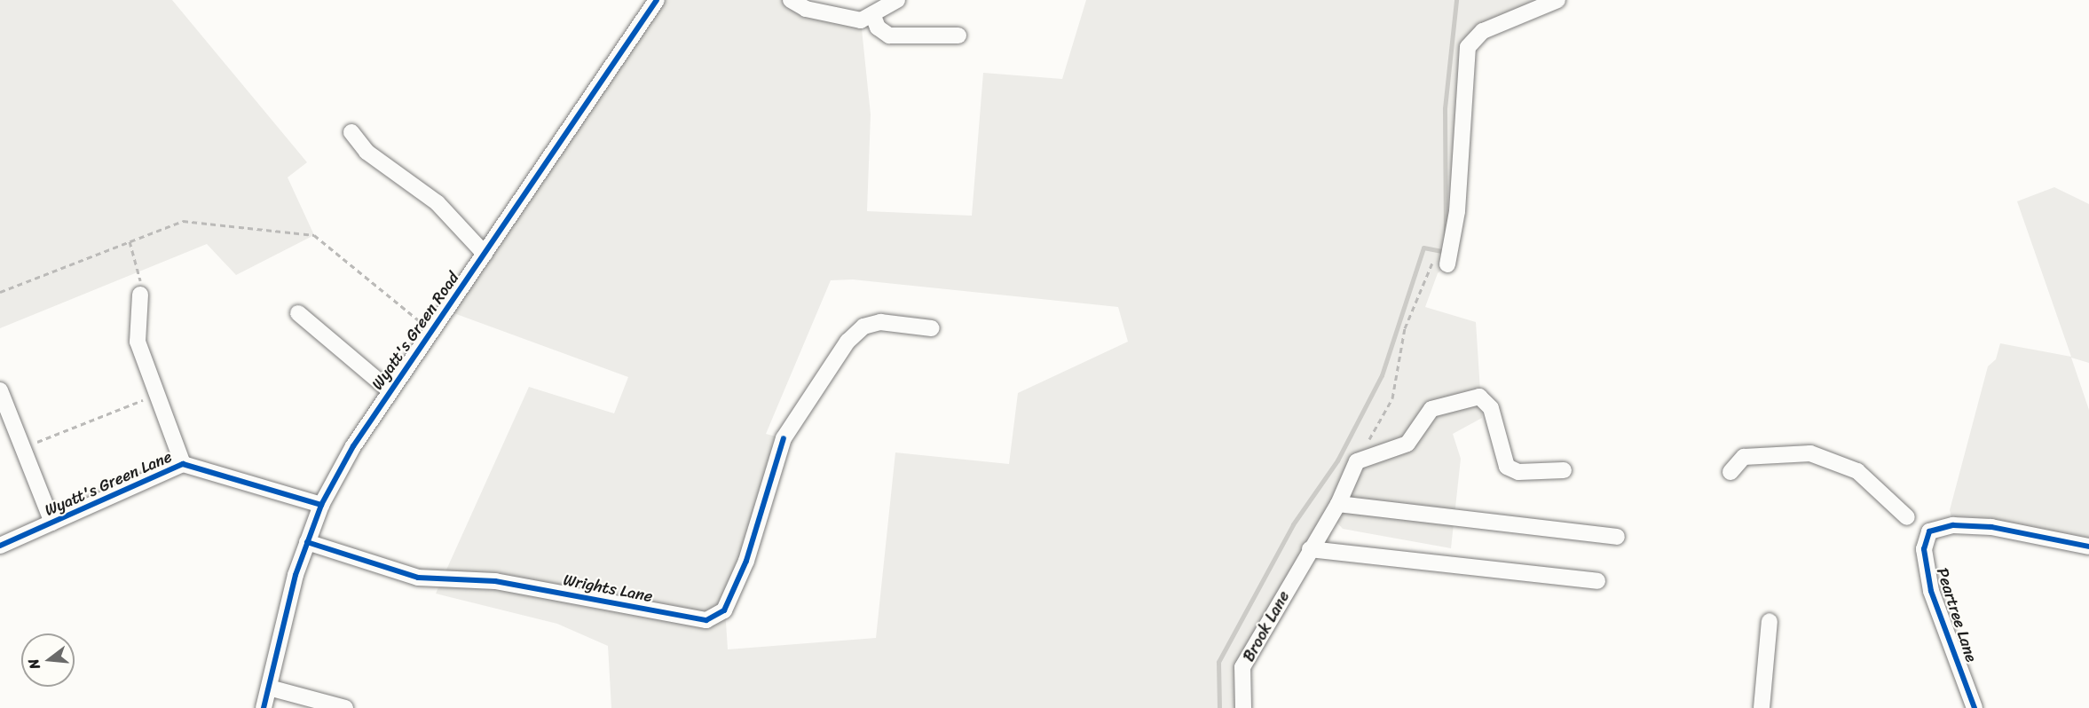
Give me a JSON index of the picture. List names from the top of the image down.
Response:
{
  "streets": {
    "street": [
      "Wyatt's Green Road",
      "Wyatt's Green Lane",
      "Wrights Lane",
      "Peartree Lane",
      "Brook Lane"
    ]
  },
  "crossings": [
    ["Wyatt's Green Road", "Wyatt's Green Lane"],
    ["Wyatt's Green Road", "Wrights Lane"]
  ],
  "north": "left"
}
